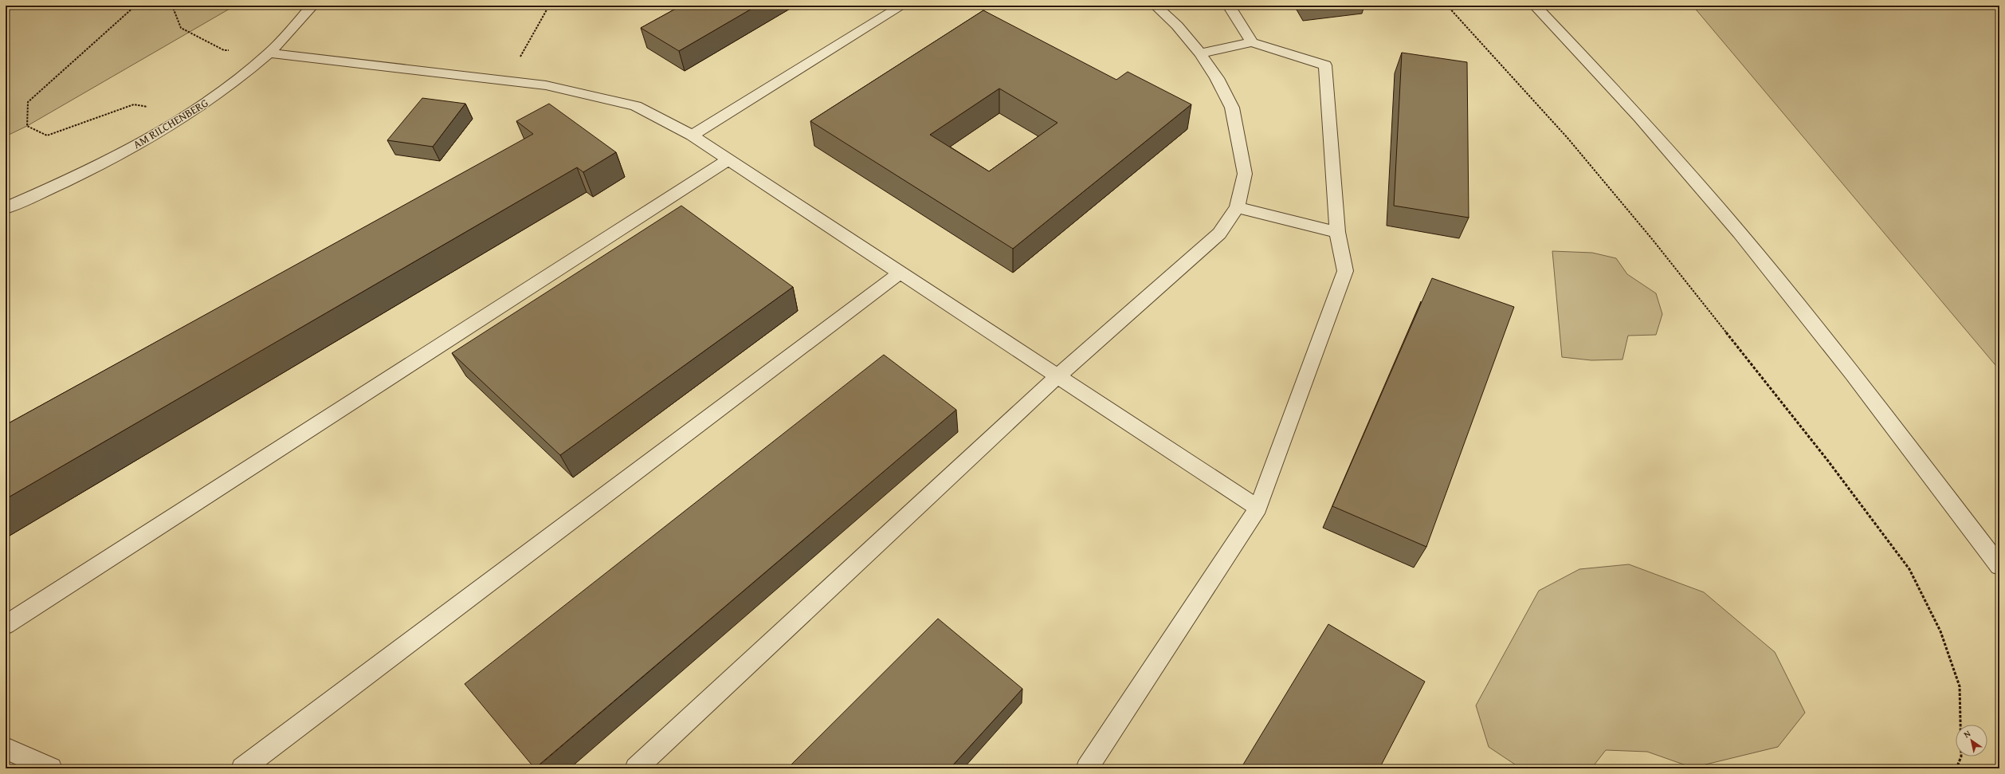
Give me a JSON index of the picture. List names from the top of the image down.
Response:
{
  "streets": {
    "street": ["AM RILCHENBERG"]
  },
  "north": "top left"
}
